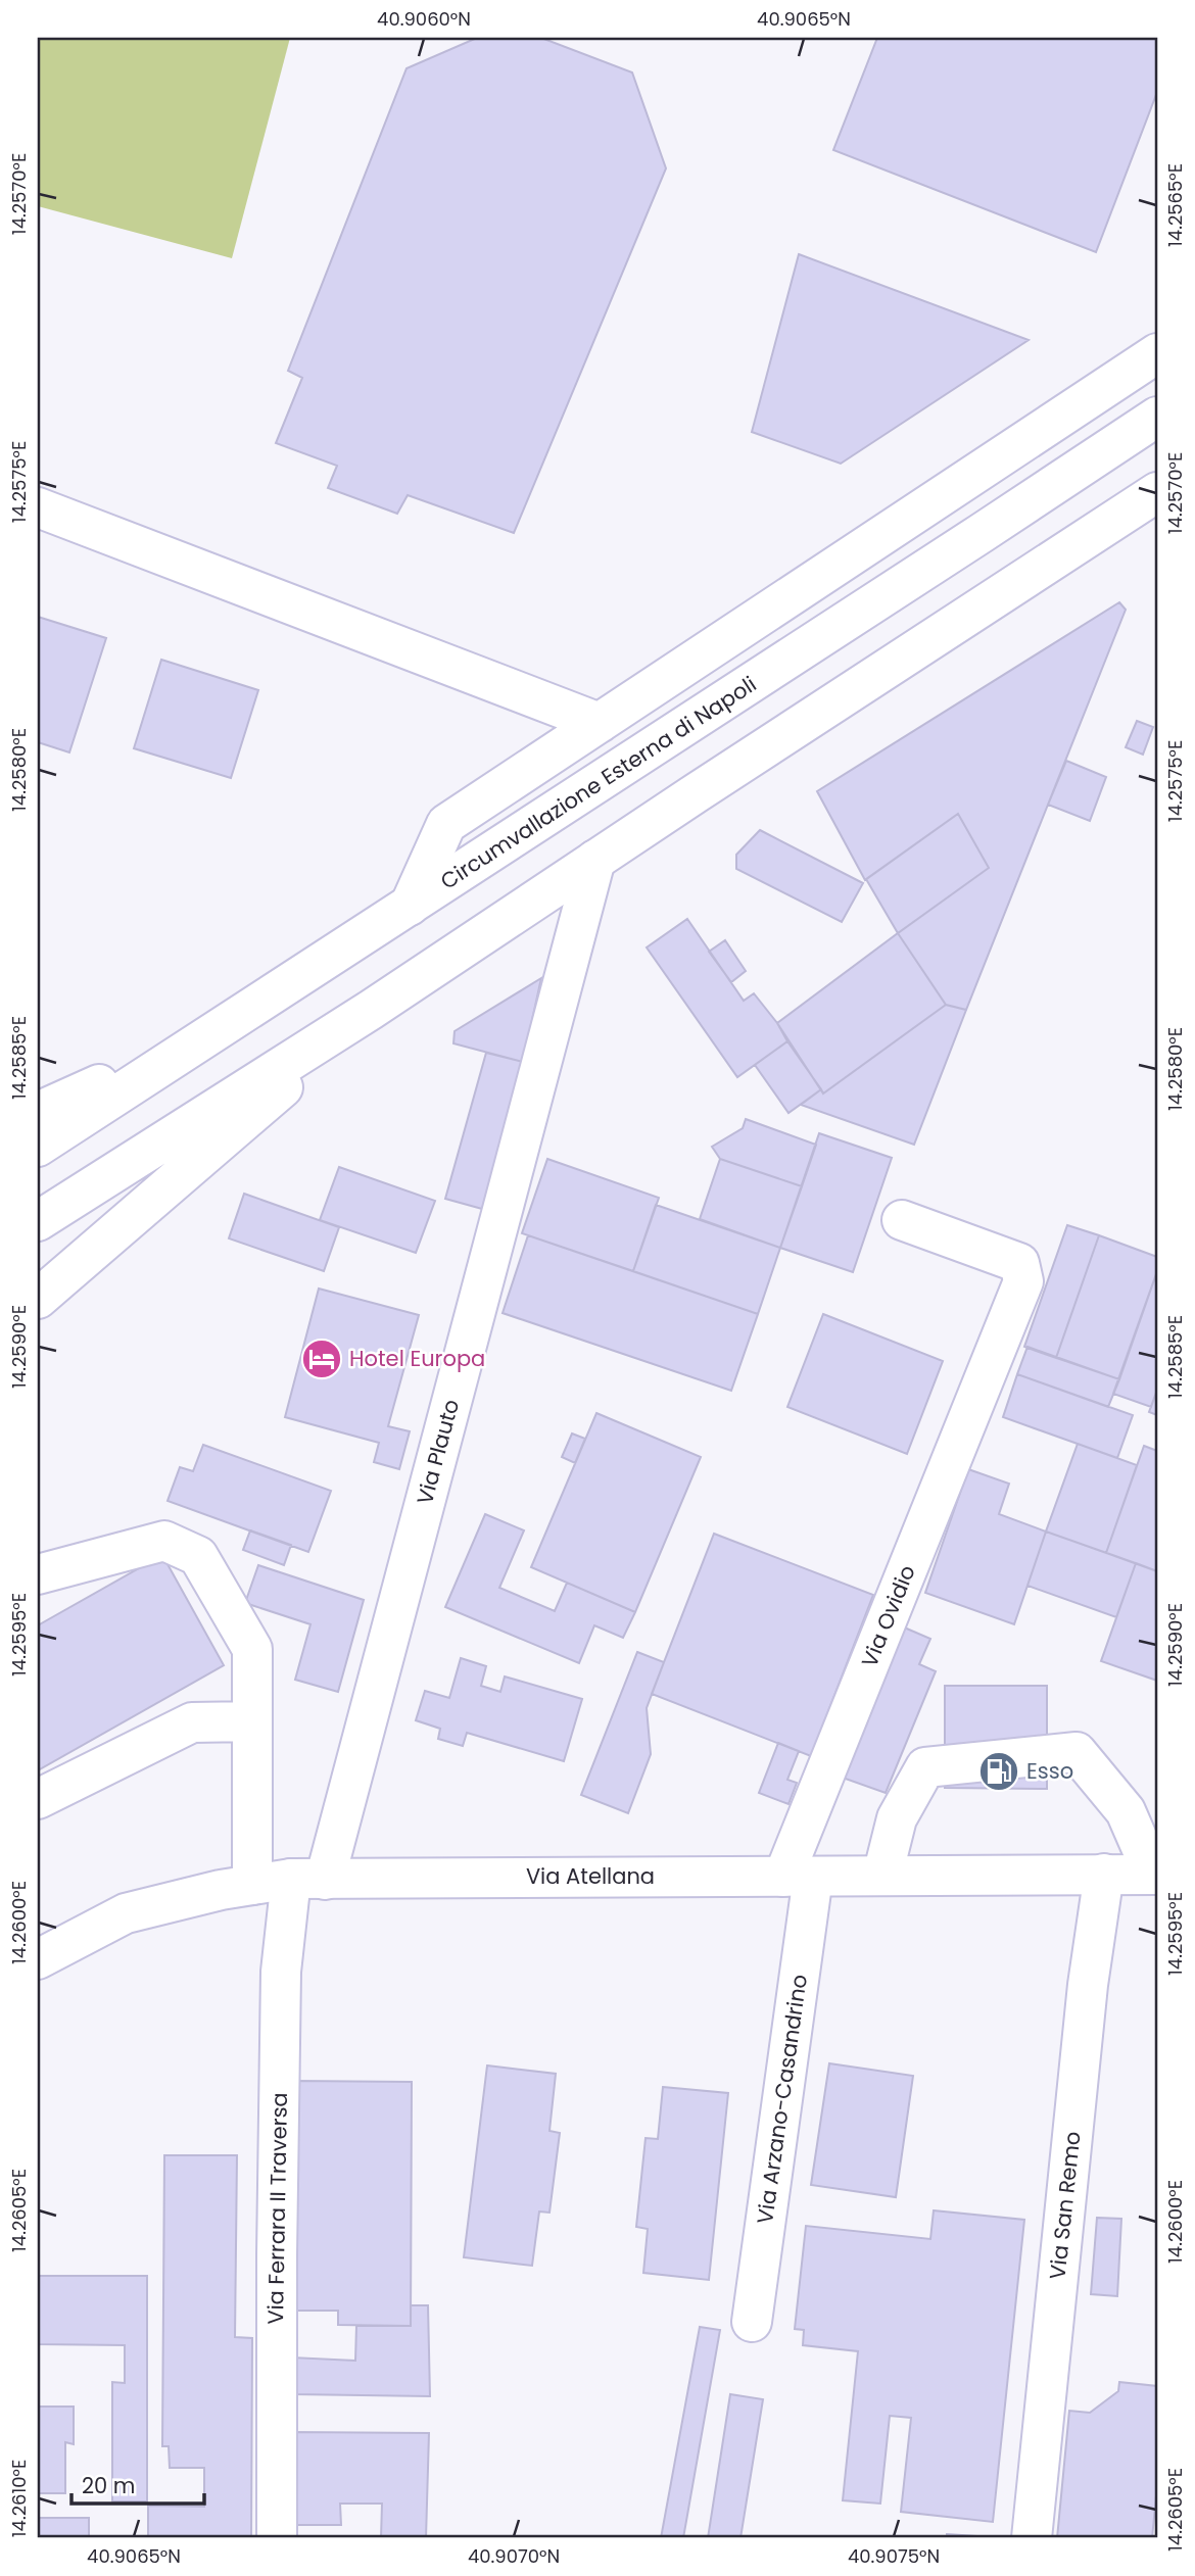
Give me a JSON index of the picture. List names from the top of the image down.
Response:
{
  "streets": {
    "main road": [
      "Circumvallazione Esterna di Napoli",
      "Via Plauto",
      "Via Ovidio",
      "Via Atellana",
      "Via Arzano-Casandrino",
      "Via San Remo",
      "Via Ferrara II Traversa"
    ]
  },
  "crossings": [
    ["Via Plauto", "Via Atellana"],
    ["Via Plauto", "Via Ferrara II Traversa"],
    ["Via Ovidio", "Via Atellana"],
    ["Via Ovidio", "Via Arzano-Casandrino"],
    ["Via Atellana", "Via Arzano-Casandrino"],
    ["Via Atellana", "Via San Remo"],
    ["Via Atellana", "Via Ferrara II Traversa"]
  ],
  "places": {
    "hotel": ["Hotel Europa"],
    "fuel station": ["Esso"]
  },
  "scale_bar": "20 m",
  "coordinates": [
    "40.9060°N",
    "40.9065°N",
    "14.2570°E",
    "14.2565°E",
    "14.2575°E",
    "14.2580°E",
    "14.2585°E",
    "14.2590°E",
    "14.2595°E",
    "14.2600°E",
    "14.2605°E",
    "14.2610°E",
    "40.9070°N",
    "40.9075°N"
  ]
}
